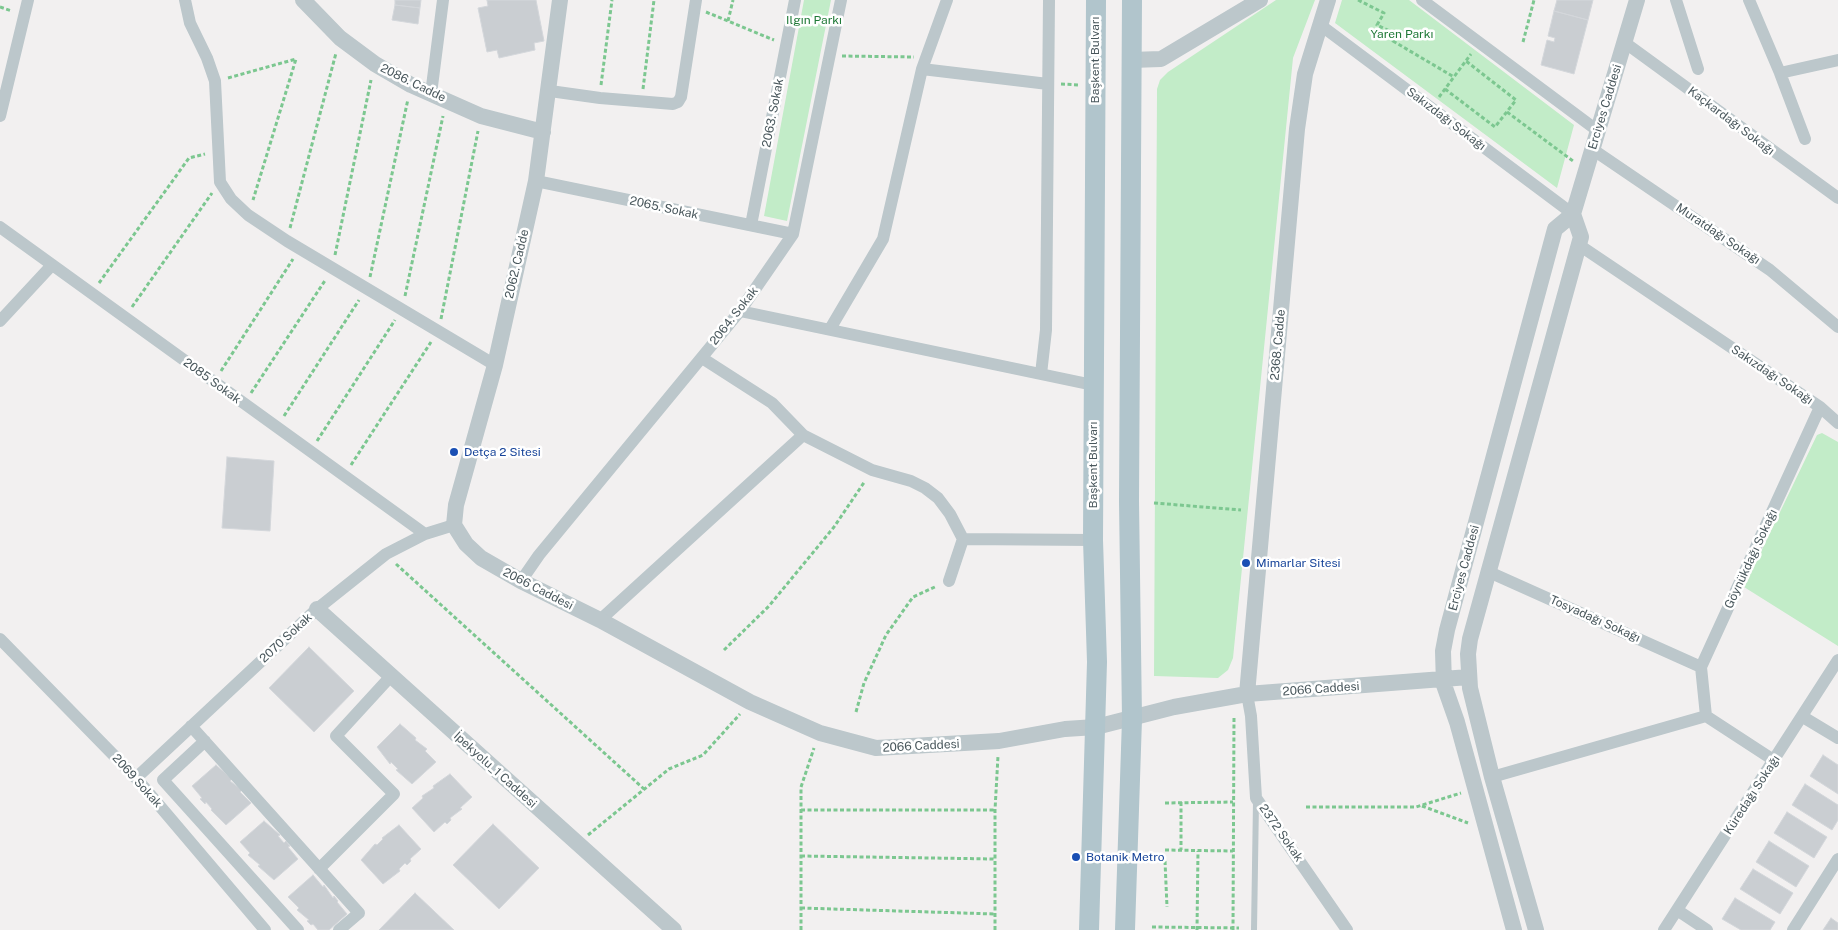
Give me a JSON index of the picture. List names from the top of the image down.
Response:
{
  "streets": {
    "main road": ["Başkent Bulvarı"],
    "street": [
      "2086. Cadde",
      "Erciyes Caddesi",
      "2063. Sokak",
      "Sakızdağı Sokağı",
      "Kaçkardağı Sokağı",
      "2065. Sokak",
      "Muratdağı Sokağı",
      "2062. Cadde",
      "2064. Sokak",
      "2368. Cadde",
      "2085 Sokak",
      "Göynükdağı Sokağı",
      "2066 Caddesi",
      "Tosyadağı Sokağı",
      "2070 Sokak",
      "İpekyolu_1 Caddesi",
      "2069 Sokak",
      "Küredağı Sokağı",
      "2372 Sokak"
    ]
  },
  "crossings": [
    ["Başkent Bulvarı", "2066 Caddesi"],
    ["2086. Cadde", "2062. Cadde"],
    ["Erciyes Caddesi", "Sakızdağı Sokağı"],
    ["Erciyes Caddesi", "Kaçkardağı Sokağı"],
    ["Erciyes Caddesi", "Muratdağı Sokağı"],
    ["Erciyes Caddesi", "2066 Caddesi"],
    ["Erciyes Caddesi", "Tosyadağı Sokağı"],
    ["2063. Sokak", "2065. Sokak"],
    ["Sakızdağı Sokağı", "2368. Cadde"],
    ["Sakızdağı Sokağı", "Göynükdağı Sokağı"],
    ["2065. Sokak", "2062. Cadde"],
    ["2065. Sokak", "2064. Sokak"],
    ["2062. Cadde", "2066 Caddesi"],
    ["2062. Cadde", "2070 Sokak"],
    ["2064. Sokak", "2066 Caddesi"],
    ["2368. Cadde", "2066 Caddesi"],
    ["2368. Cadde", "2372 Sokak"],
    ["2085 Sokak", "2070 Sokak"],
    ["Göynükdağı Sokağı", "Tosyadağı Sokağı"],
    ["2066 Caddesi", "2070 Sokak"],
    ["2066 Caddesi", "2372 Sokak"],
    ["2070 Sokak", "İpekyolu_1 Caddesi"],
    ["2070 Sokak", "2069 Sokak"]
  ],
  "parks": ["Ilgın Parkı", "Yaren Parkı"],
  "places": ["Detça 2 Sitesi", "Mimarlar Sitesi", "Botanik Metro"]
}
